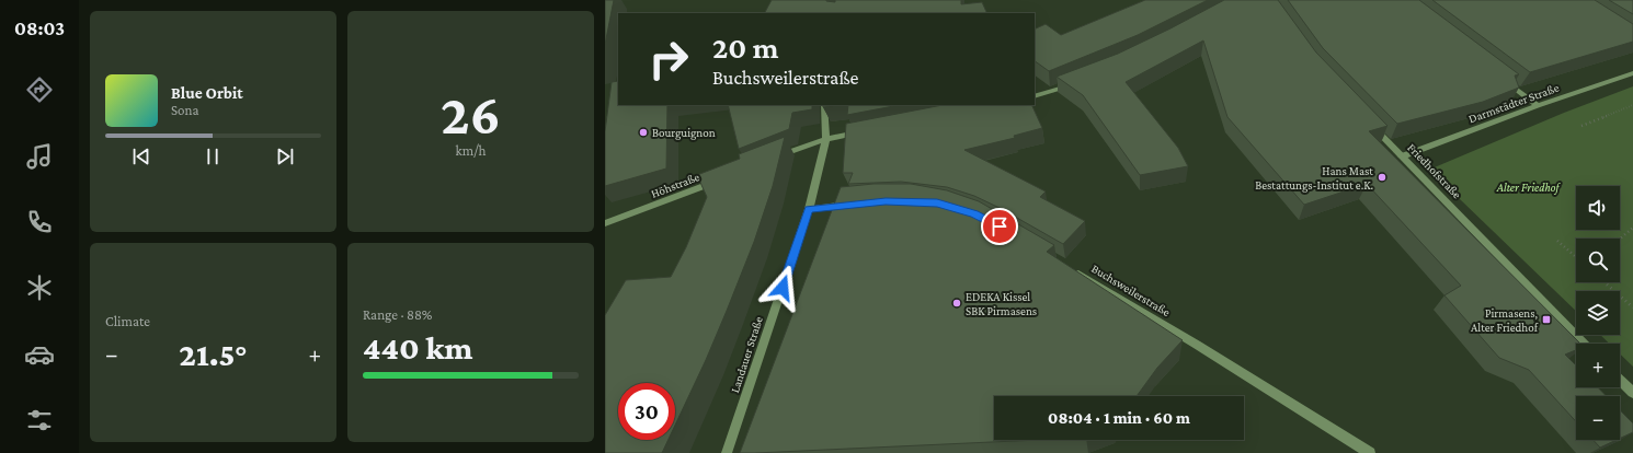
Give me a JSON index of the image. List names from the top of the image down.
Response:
{
  "streets": {
    "street": [
      "Darmstädter Straße",
      "Friedhofstraße",
      "Höhstraße",
      "Buchsweilerstraße",
      "Landauer Straße"
    ]
  },
  "crossings": [
    ["Darmstädter Straße", "Friedhofstraße"]
  ],
  "parks": ["Alter Friedhof"],
  "places": {
    "other": ["Bourguignon", "Hans Mast Bestattungs-Institut e.K.", "EDEKA Kissel SBK Pirmasens"],
    "transit": ["Pirmasens, Alter Friedhof"]
  },
  "page": {
    "tabs": "08:03",
    "tile": [
      ["26", "km/h"],
      "Climate",
      ["Range · 88%", "440 km"]
    ],
    "turn": ["20 m", "Buchsweilerstraße"],
    "song": ["Blue Orbit", "Sona"],
    "map_buttons": ["+", "−"],
    "heat": ["−", "21.5°", "+"],
    "limit": "30",
    "trip": "08:04 · 1 min · 60 m"
  }
}
